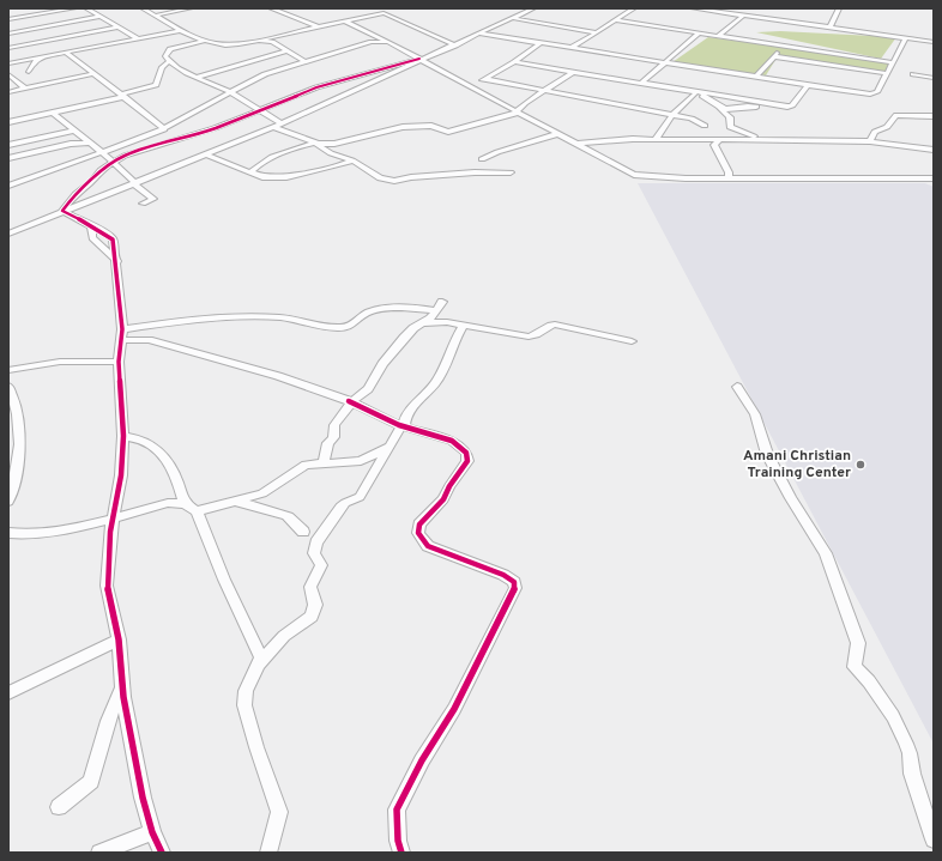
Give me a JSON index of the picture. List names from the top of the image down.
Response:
{
  "places": ["Amani Christian Training Center"]
}
